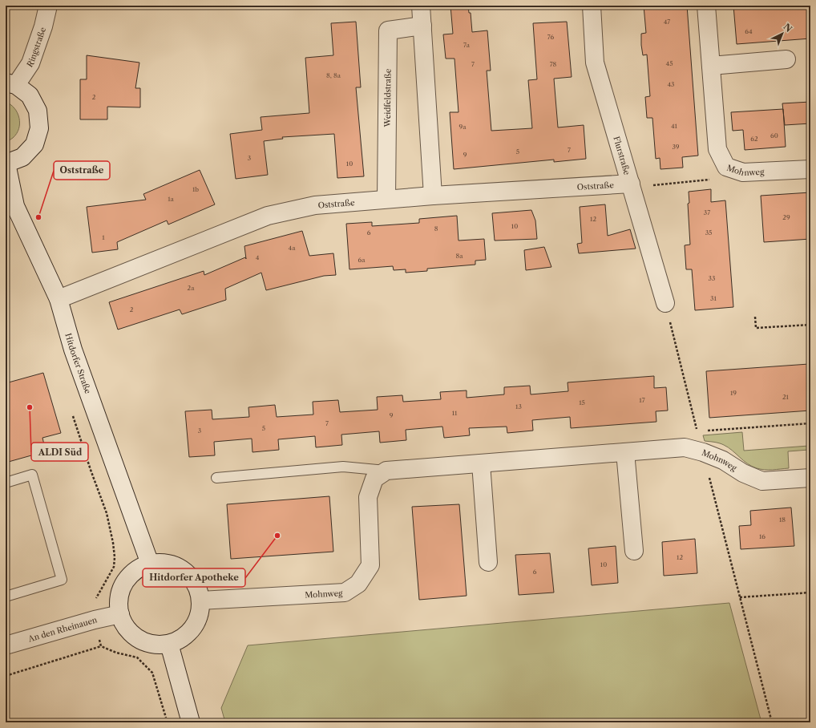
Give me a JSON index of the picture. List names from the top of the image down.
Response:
{
  "streets": {
    "street": [
      "Ringstraße",
      "Weidfeldstraße",
      "Flurstraße",
      "Mohnweg",
      "Oststraße",
      "Hitdorfer Straße",
      "An den Rheinauen"
    ]
  },
  "crossings": [
    ["Weidfeldstraße", "Oststraße"],
    ["Flurstraße", "Oststraße"],
    ["Mohnweg", "Hitdorfer Straße"],
    ["Mohnweg", "An den Rheinauen"],
    ["Oststraße", "Hitdorfer Straße"],
    ["Hitdorfer Straße", "An den Rheinauen"]
  ],
  "places": ["Oststraße", "ALDI Süd", "Hitdorfer Apotheke"],
  "house_numbers": [
    "47",
    "64",
    "76",
    "7a",
    "45",
    "7",
    "78",
    "8, 8a",
    "43",
    "2",
    "41",
    "9a",
    "60",
    "62",
    "39",
    "7",
    "5",
    "9",
    "3",
    "10",
    "1b",
    "1a",
    "37",
    "29",
    "12",
    "10",
    "8",
    "6",
    "35",
    "1",
    "4a",
    "8a",
    "4",
    "6a",
    "33",
    "2a",
    "31",
    "2",
    "19",
    "21",
    "17",
    "15",
    "13",
    "11",
    "9",
    "7",
    "5",
    "3",
    "18",
    "16",
    "12",
    "10",
    "6"
  ],
  "north": "top right"
}
